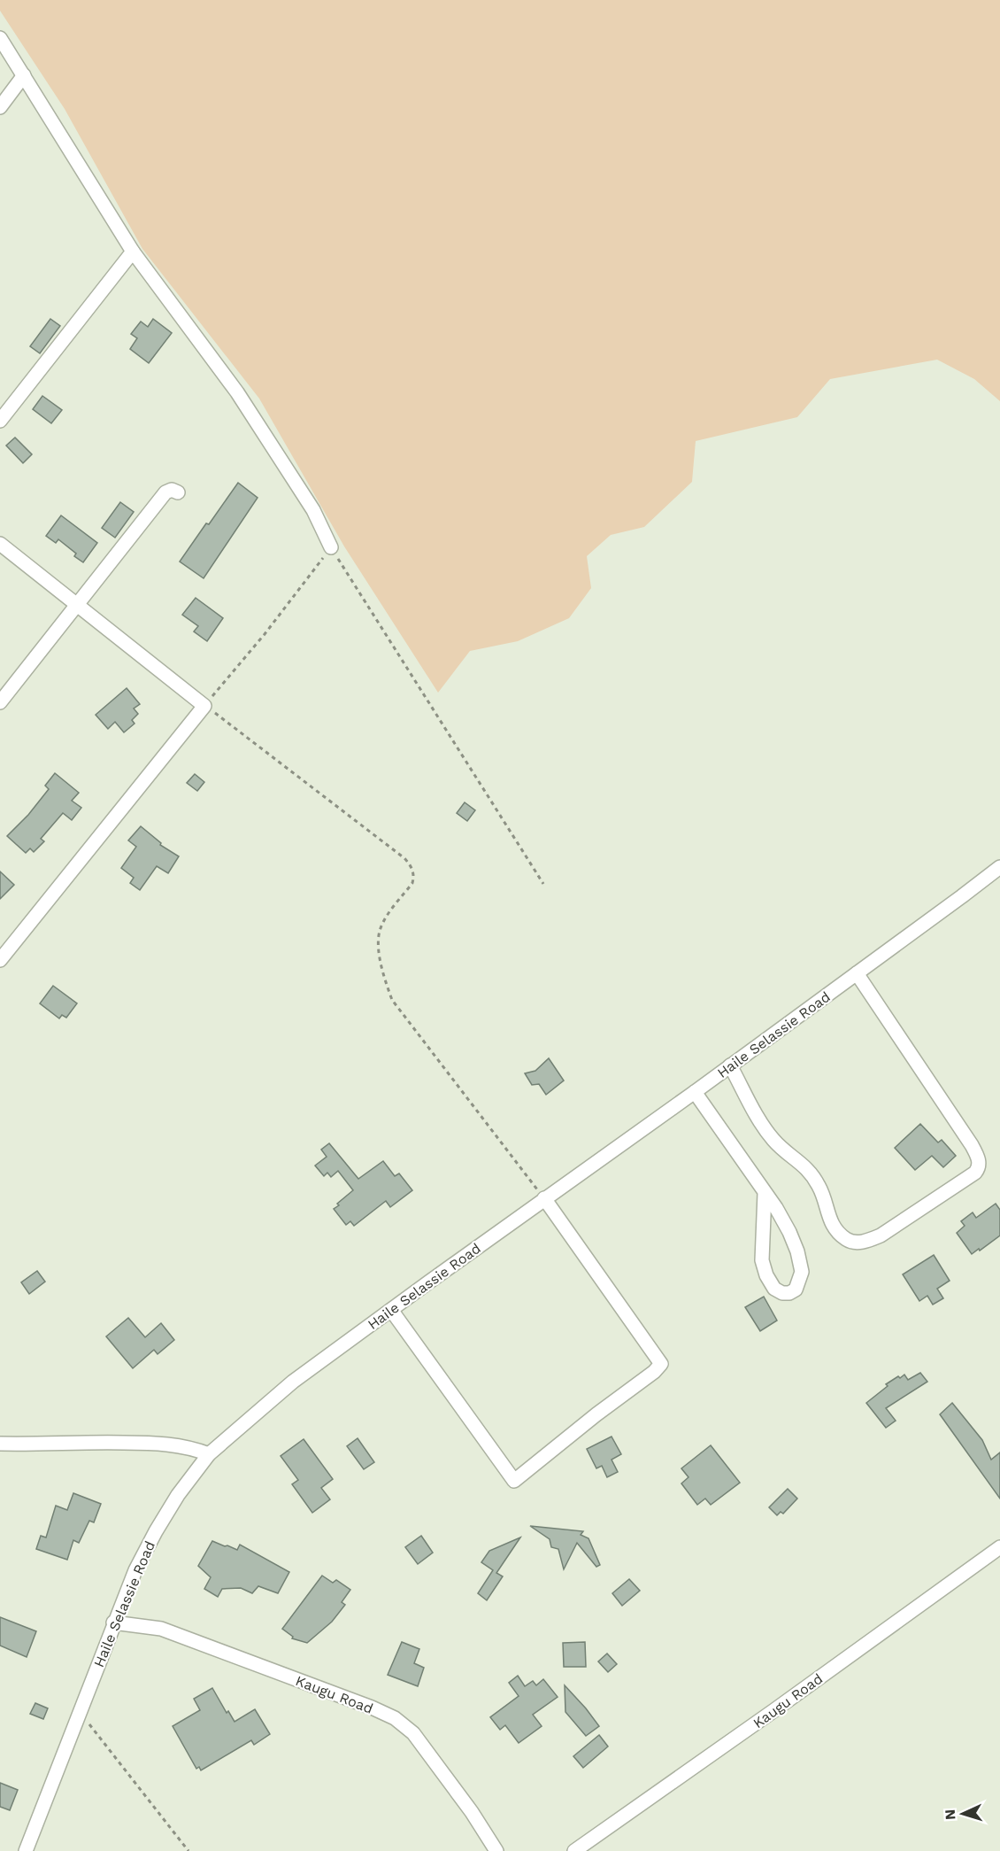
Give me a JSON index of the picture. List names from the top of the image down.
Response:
{
  "streets": {
    "street": ["Haile Selassie Road", "Kaugu Road"]
  },
  "crossings": [
    ["Haile Selassie Road", "Kaugu Road"]
  ],
  "north": "left"
}
